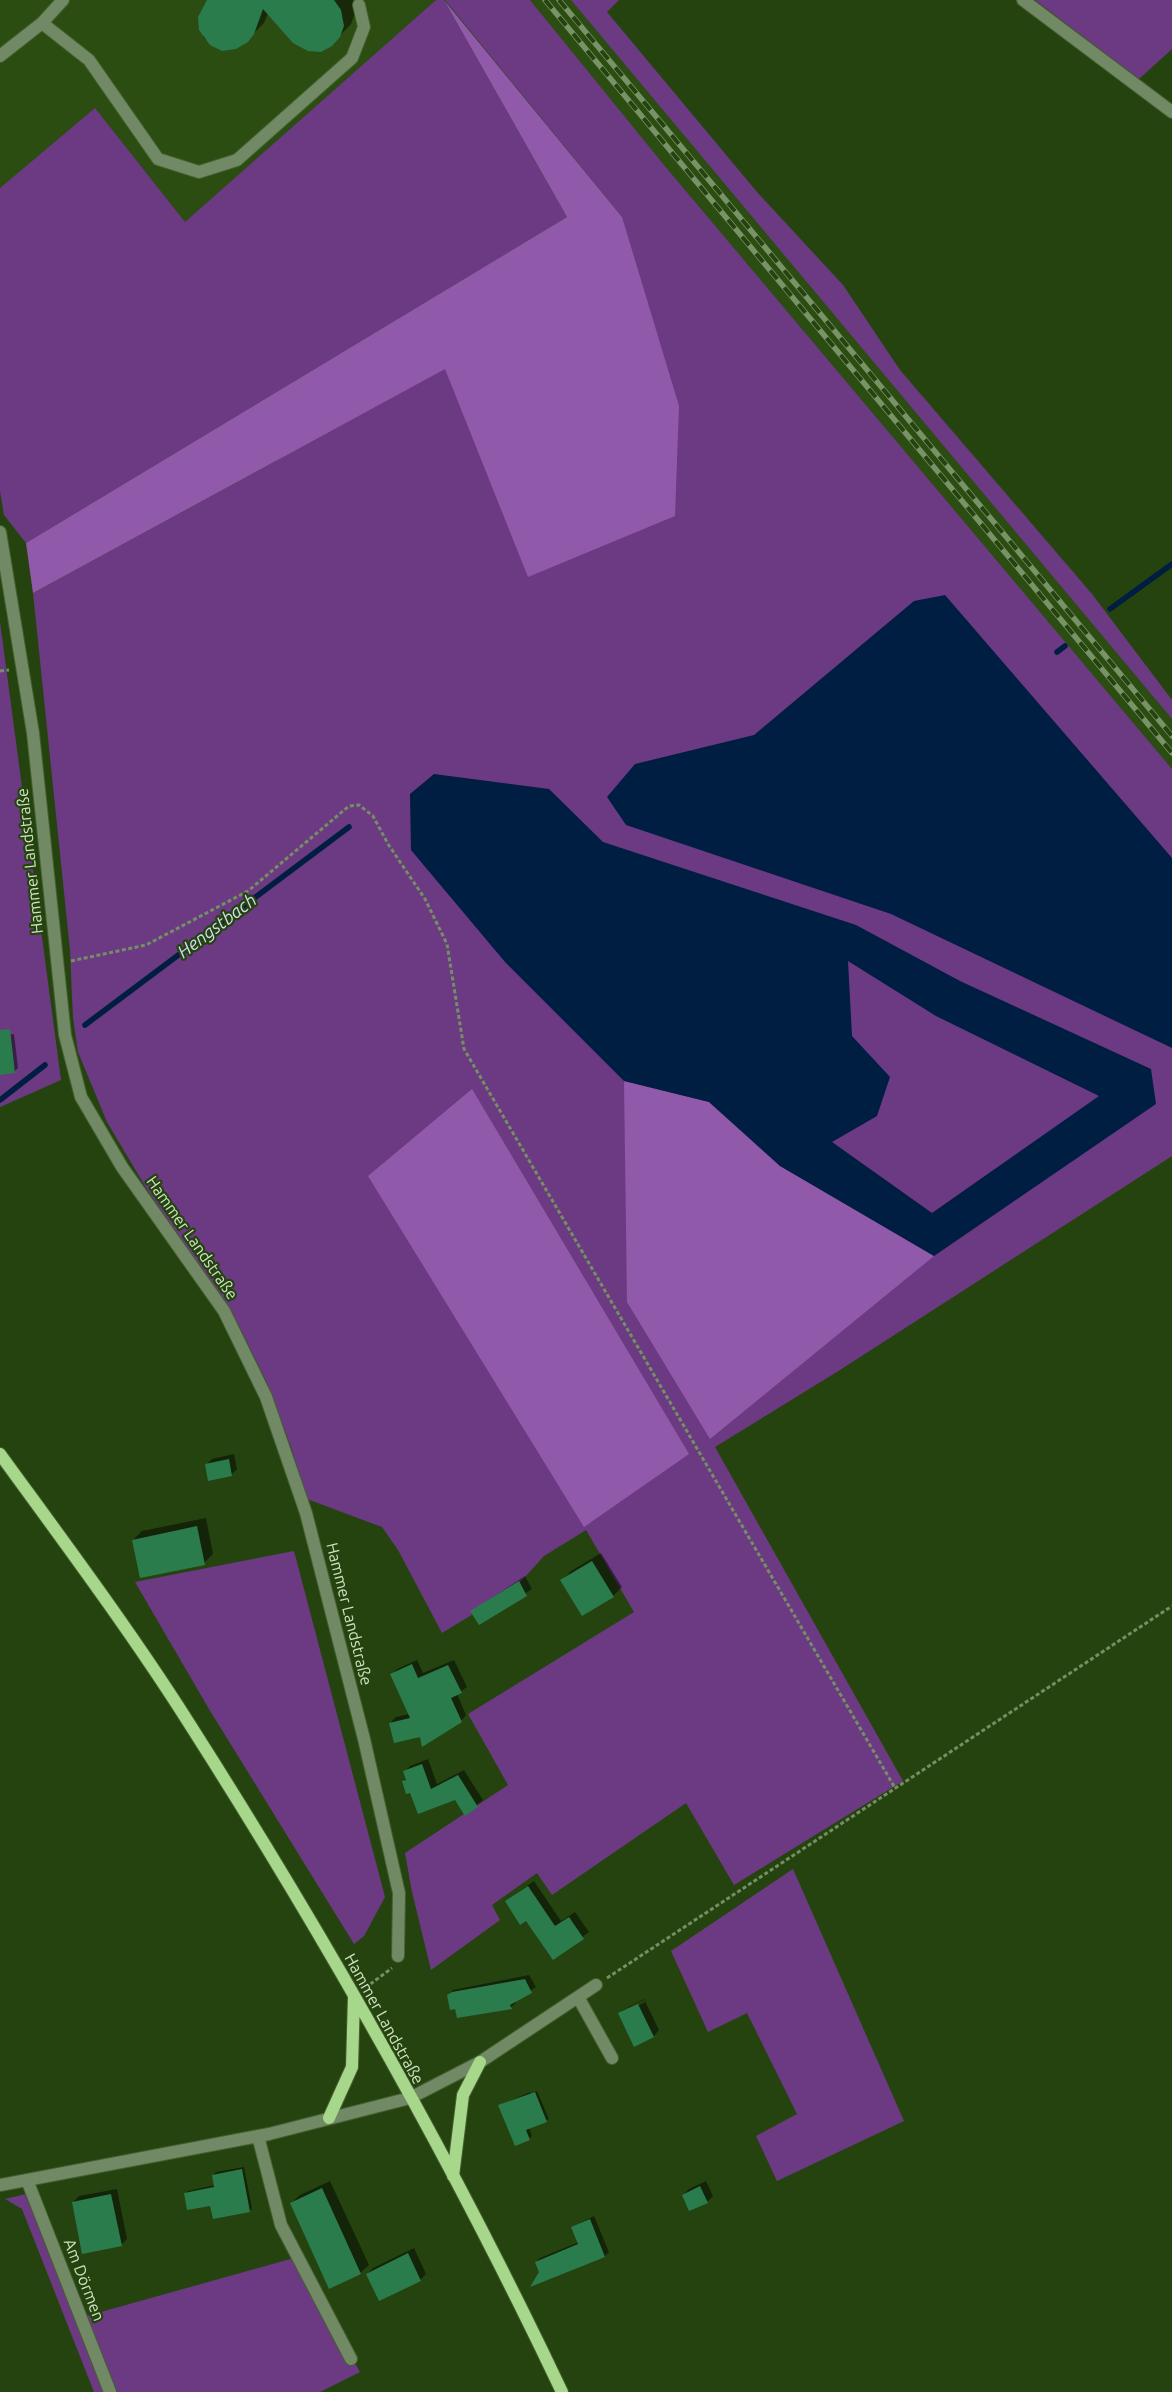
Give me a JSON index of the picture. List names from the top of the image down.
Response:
{
  "streets": {
    "main road": ["Hammer Landstraße"],
    "street": ["Am Dörmen"]
  },
  "water": ["Hengstbach"]
}
